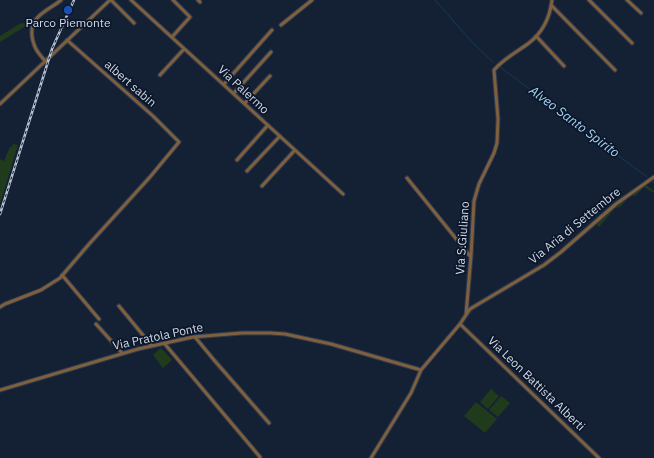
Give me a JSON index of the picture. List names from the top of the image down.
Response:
{
  "streets": {
    "street": [
      "albert sabin",
      "Via Palermo",
      "Via Aria di Settembre",
      "Via S.Giuliano",
      "Via Pratola Ponte",
      "Via Leon Battista Alberti"
    ]
  },
  "crossings": [
    ["Via Aria di Settembre", "Via S.Giuliano"],
    ["Via Aria di Settembre", "Via Pratola Ponte"],
    ["Via Aria di Settembre", "Via Leon Battista Alberti"]
  ],
  "water": ["Alveo Santo Spirito"],
  "places": ["Parco Piemonte"]
}
